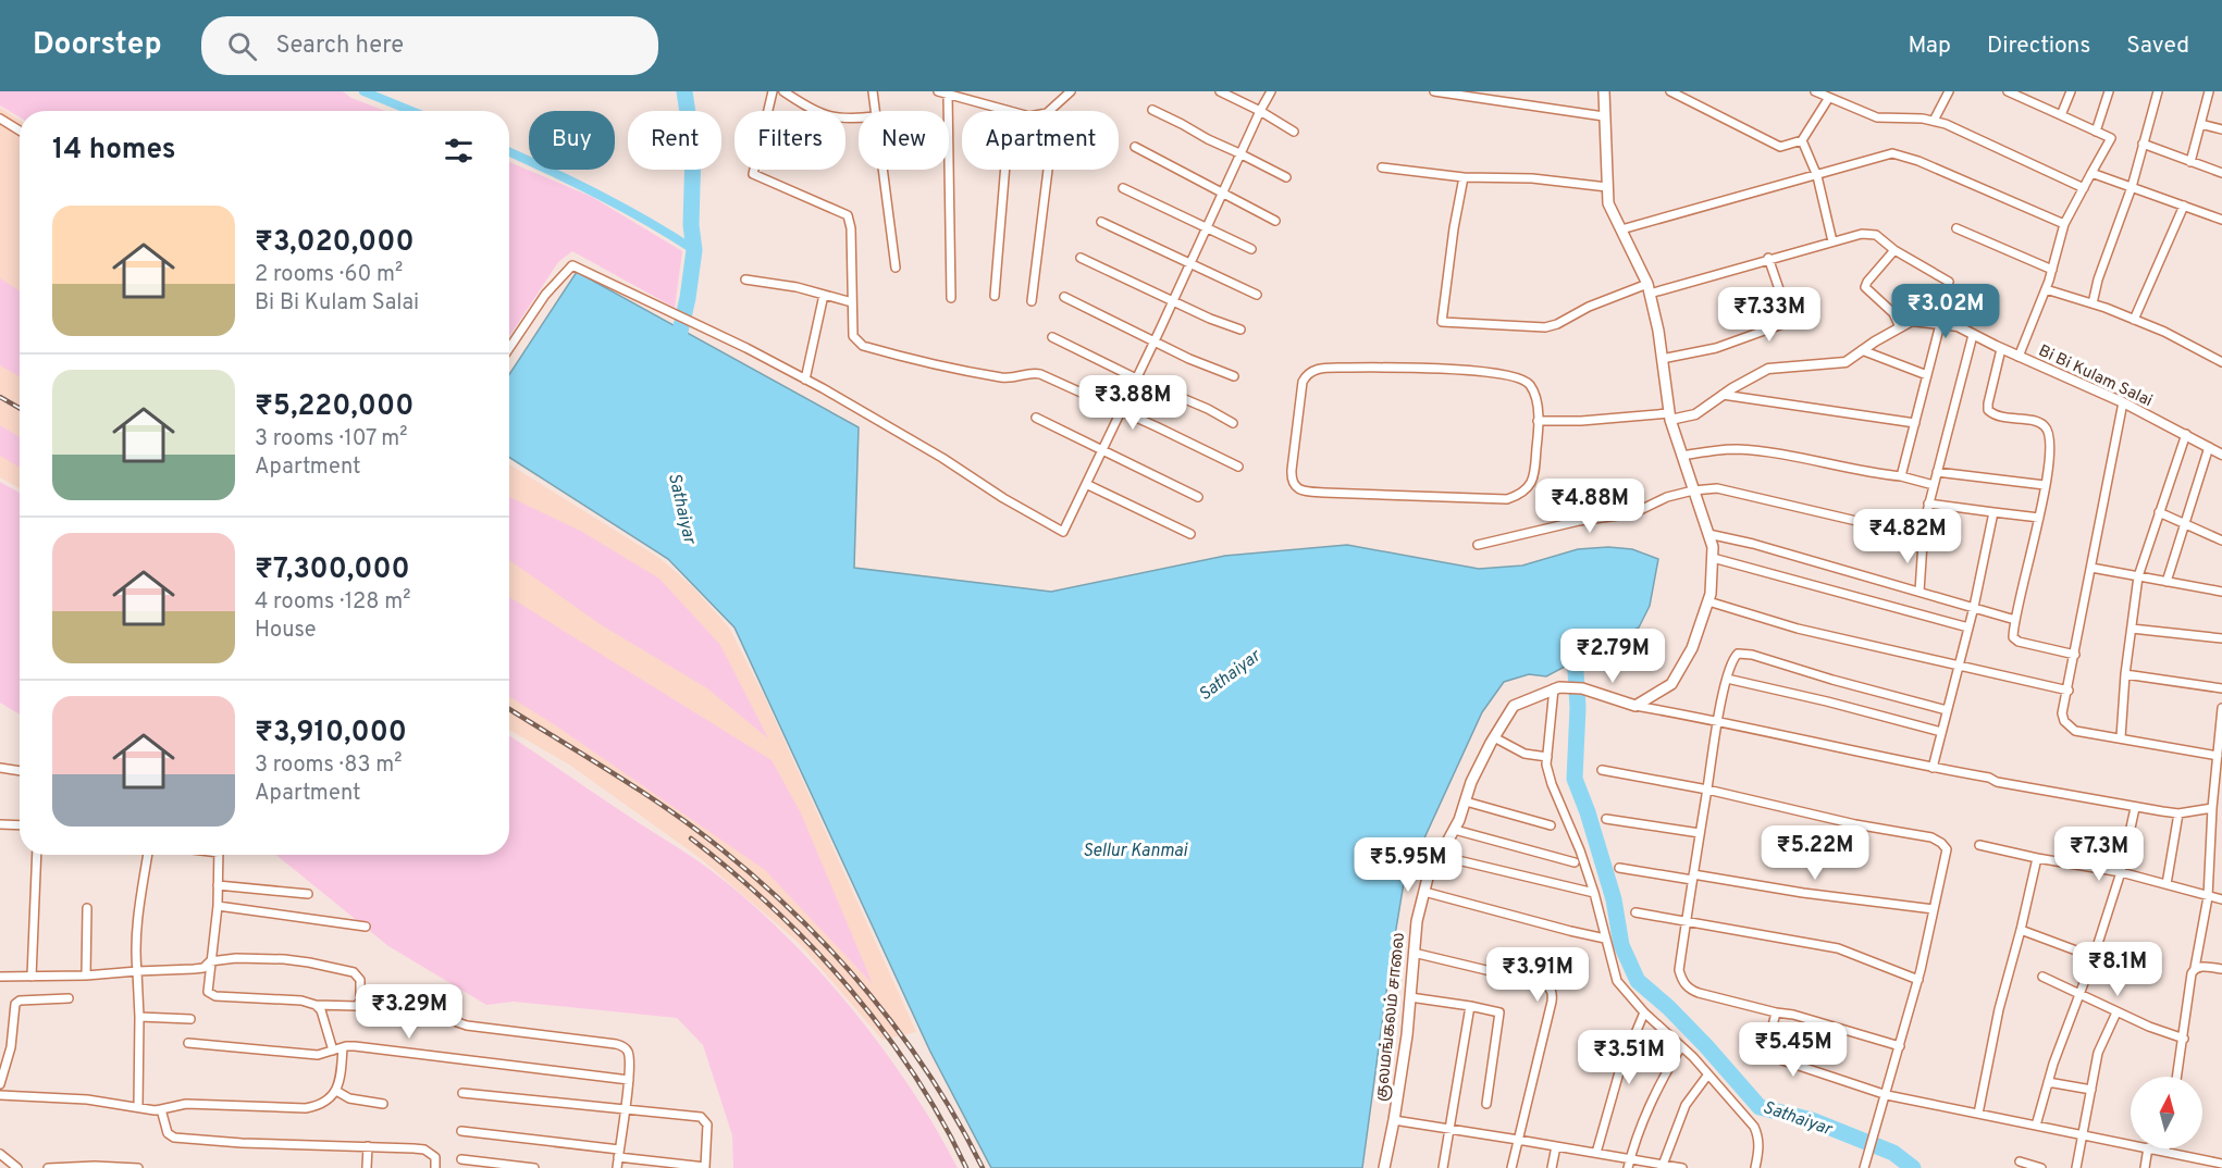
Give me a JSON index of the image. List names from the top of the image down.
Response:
{
  "streets": {
    "main road": ["குலமங்கலம் சாலை"],
    "street": ["Bi Bi Kulam Salai"]
  },
  "water": ["Sathaiyar", "Sellur Kanmai"],
  "north": "top",
  "page": {
    "header": "Doorstep",
    "search": "Search here",
    "nav": ["Map", "Directions", "Saved"],
    "chip": [
      "Buy",
      "Rent",
      "Filters",
      "New",
      "Apartment"
    ],
    "heading": "14 homes",
    "list": [
      {
        "name": "₹3,020,000",
        "note": "2 rooms · 60 m² · Bi Bi Kulam Salai"
      },
      {
        "name": "₹5,220,000",
        "note": "3 rooms · 107 m² · Apartment"
      },
      {
        "name": "₹7,300,000",
        "note": "4 rooms · 128 m² · House"
      },
      {
        "name": "₹3,910,000",
        "note": "3 rooms · 83 m² · Apartment"
      }
    ],
    "price": [
      "₹3.02M",
      "₹7.33M",
      "₹3.88M",
      "₹4.88M",
      "₹4.82M",
      "₹2.79M",
      "₹5.22M",
      "₹7.3M",
      "₹5.95M",
      "₹8.1M",
      "₹3.91M",
      "₹3.29M",
      "₹5.45M",
      "₹3.51M"
    ]
  }
}
